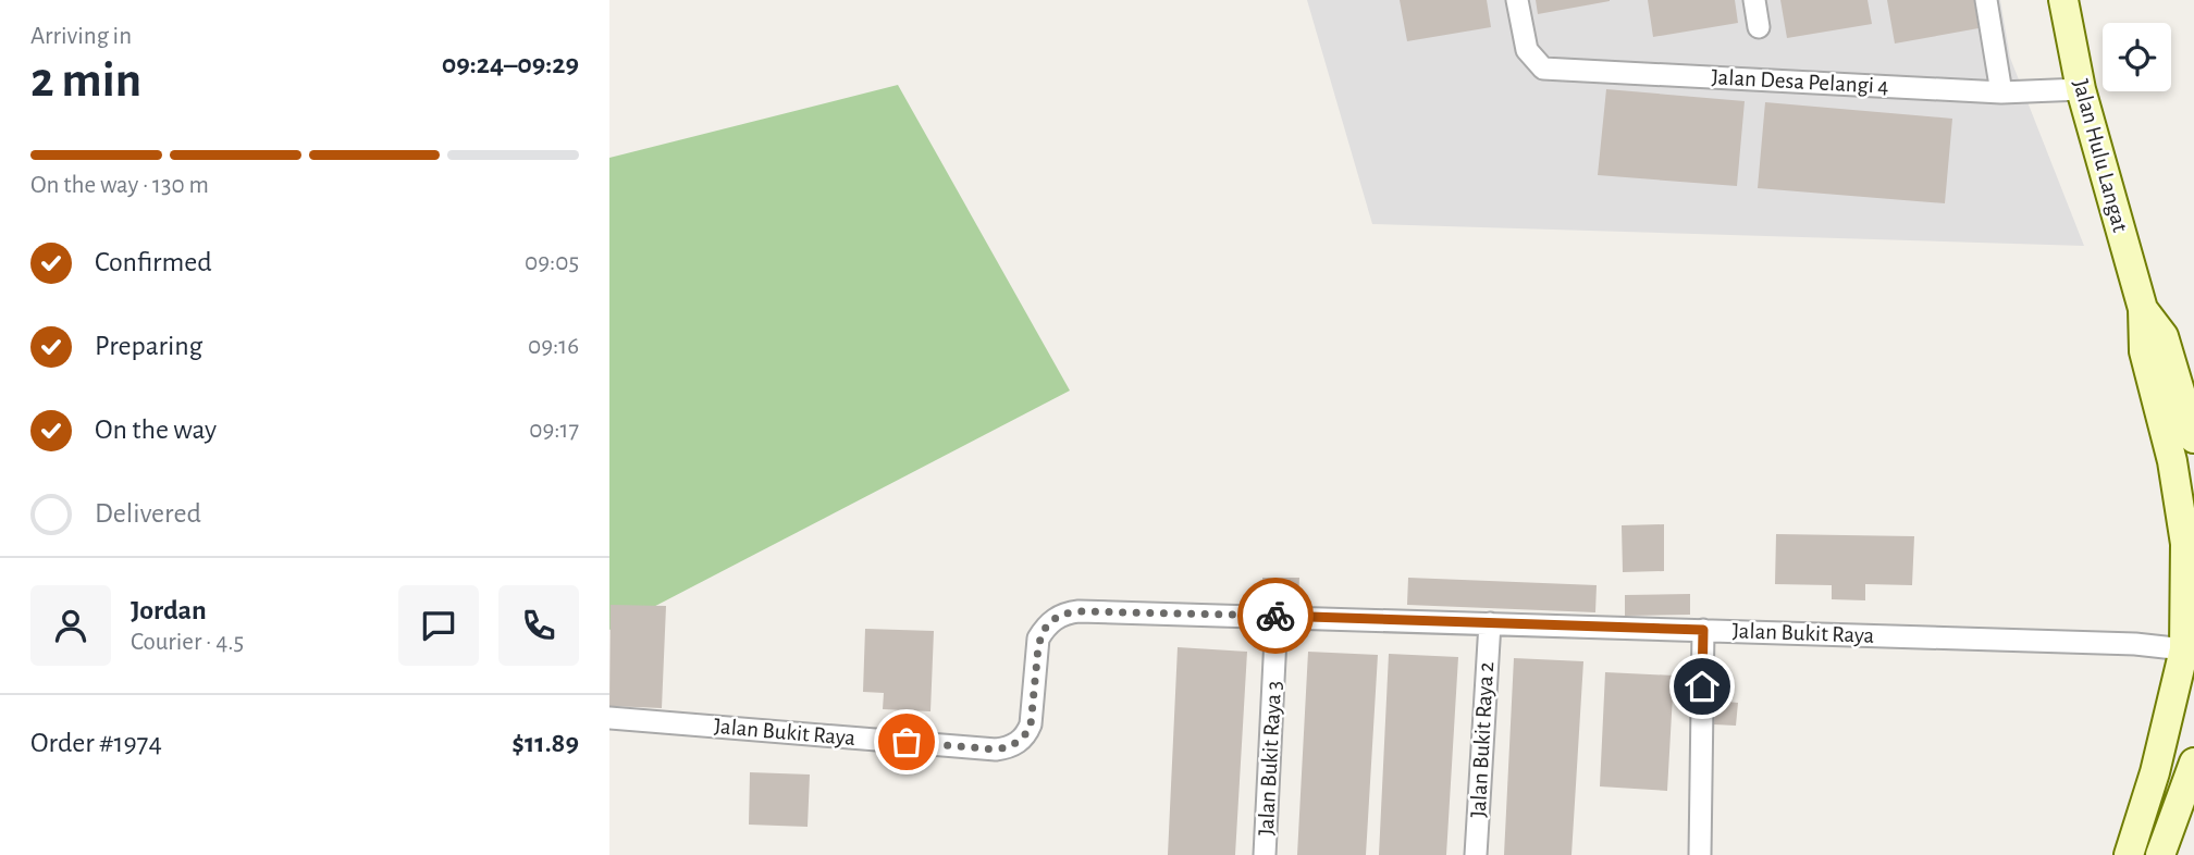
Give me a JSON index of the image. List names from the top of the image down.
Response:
{
  "streets": {
    "main road": ["Jalan Hulu Langat"],
    "street": [
      "Jalan Desa Pelangi 4",
      "Jalan Bukit Raya",
      "Jalan Bukit Raya 2",
      "Jalan Bukit Raya 3"
    ]
  },
  "crossings": [
    ["Jalan Desa Pelangi 4", "Jalan Hulu Langat"],
    ["Jalan Hulu Langat", "Jalan Bukit Raya"],
    ["Jalan Bukit Raya", "Jalan Bukit Raya 2"],
    ["Jalan Bukit Raya", "Jalan Bukit Raya 3"]
  ],
  "page": {
    "heading": ["2 min", "Arriving in", "09:24–09:29"],
    "panel": [
      "Jordan",
      "Courier · 4.5",
      "Order #1974",
      "$11.89"
    ],
    "bar": "On the way · 130 m",
    "list": [
      ["Confirmed", "09:05"],
      ["Preparing", "09:16"],
      ["On the way", "09:17"],
      "Delivered"
    ]
  }
}
